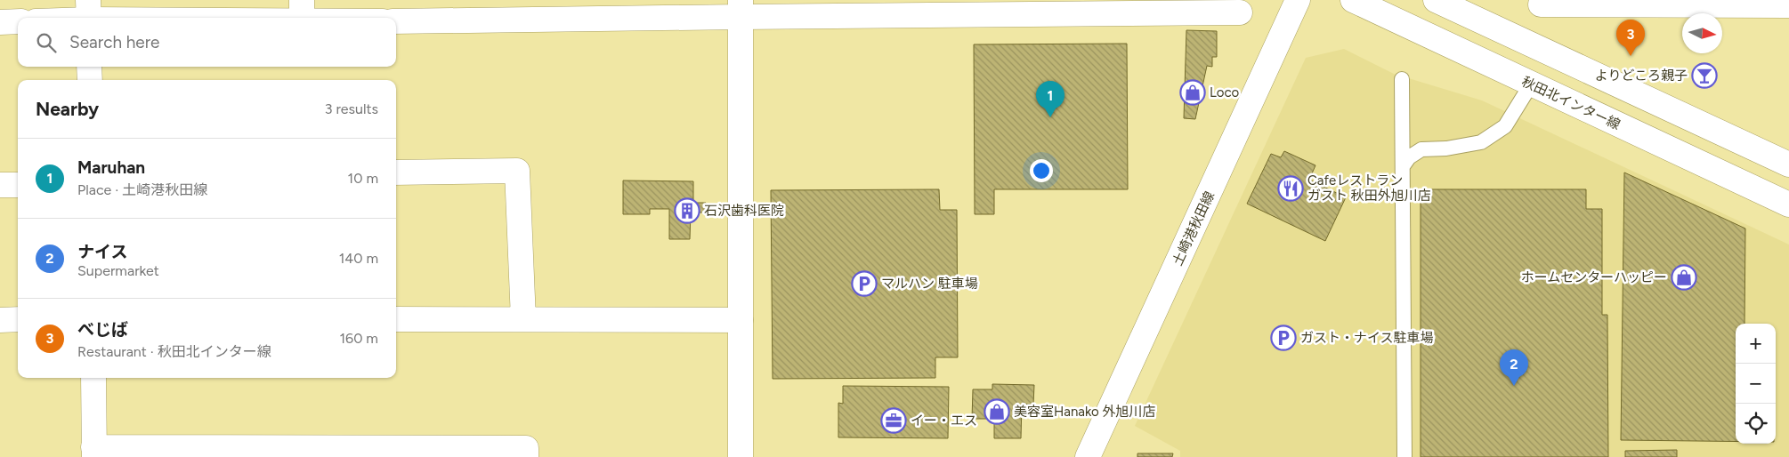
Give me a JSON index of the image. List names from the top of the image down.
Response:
{
  "streets": {
    "street": ["秋田北インター線", "土崎港秋田線"]
  },
  "places": {
    "bar": ["よりどころ親子"],
    "shop": ["Loco", "ホームセンターハッピー", "美容室Hanako 外旭川店"],
    "restaurant": ["Cafeレストラン ガスト 秋田外旭川店"],
    "building": ["石沢歯科医院"],
    "parking": ["マルハン 駐車場", "ガスト・ナイス駐車場"],
    "office": ["イー・エス"]
  },
  "north": "right",
  "page": {
    "search": "Search here",
    "pins": ["3", "1", "2"],
    "heading": ["Nearby", "3 results"],
    "list": [
      {
        "mark": "1",
        "name": "Maruhan",
        "note": "Place · 土崎港秋田線",
        "value": "10 m"
      },
      {
        "mark": "2",
        "name": "ナイス",
        "note": "Supermarket",
        "value": "140 m"
      },
      {
        "mark": "3",
        "name": "べじば",
        "note": "Restaurant · 秋田北インター線",
        "value": "160 m"
      }
    ],
    "map_buttons": ["+", "−"]
  }
}
